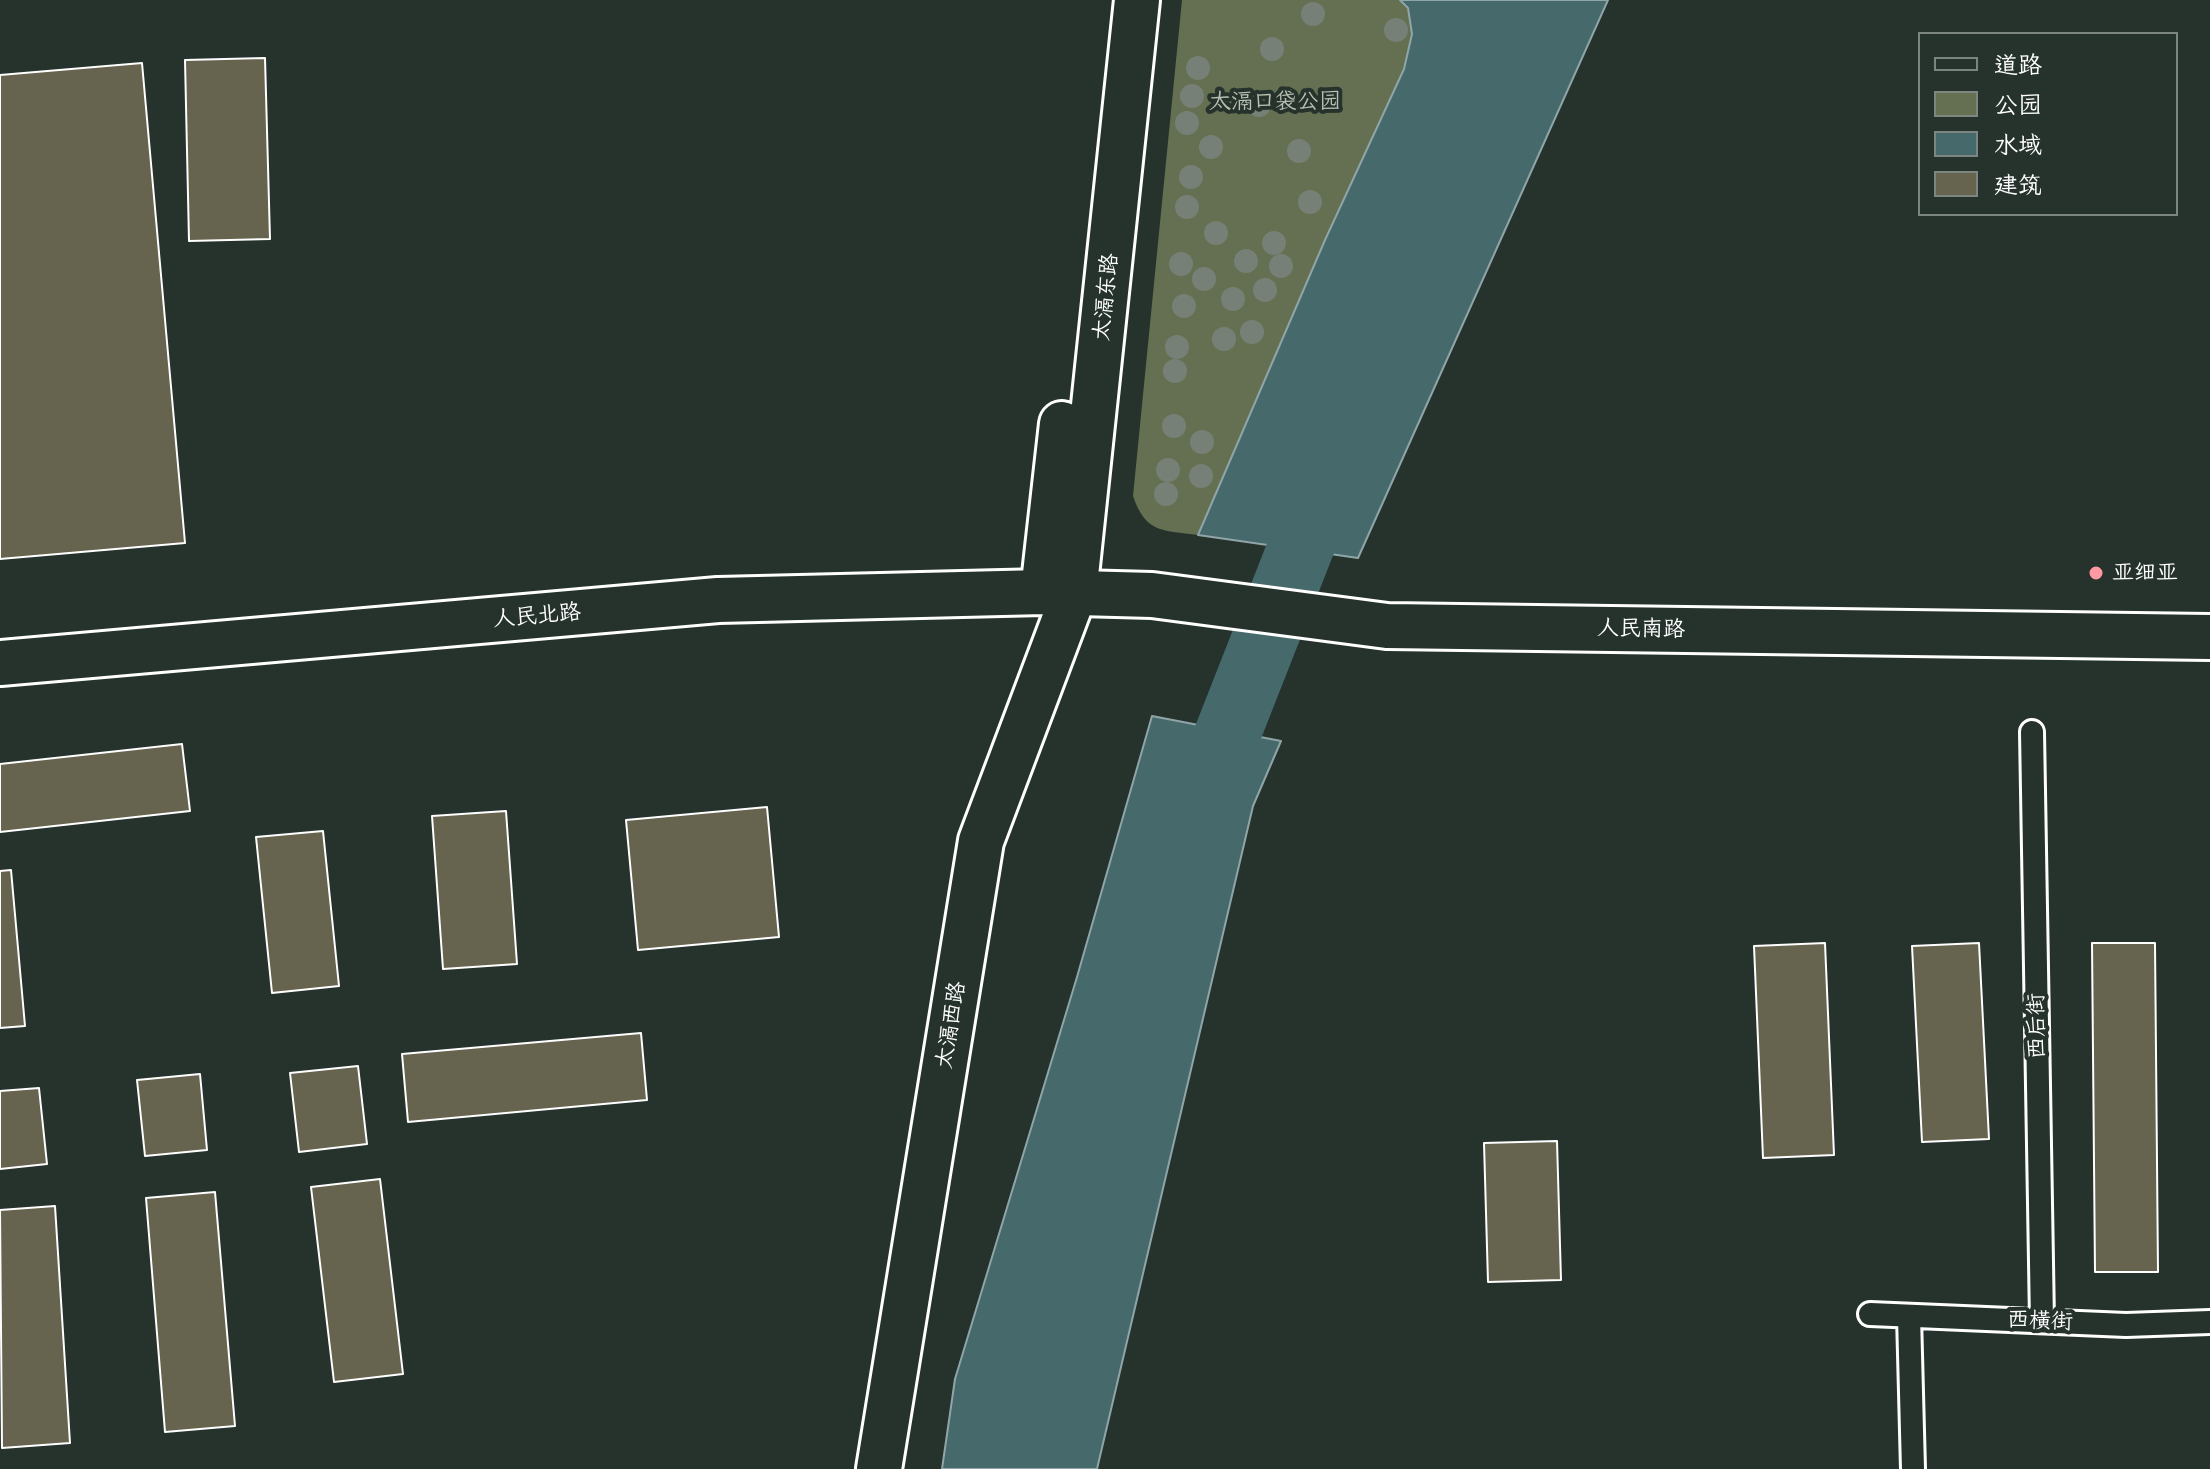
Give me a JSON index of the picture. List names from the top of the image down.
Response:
{
  "streets": {
    "main road": [
      "太滆东路",
      "人民北路",
      "人民南路",
      "太滆西路"
    ],
    "lane": ["西后街", "西横街"]
  },
  "crossings": [
    ["太滆东路", "人民北路"],
    ["太滆东路", "人民南路"],
    ["太滆东路", "太滆西路"],
    ["人民北路", "人民南路"],
    ["人民北路", "太滆西路"],
    ["人民南路", "太滆西路"],
    ["西后街", "西横街"]
  ],
  "parks": ["太滆口袋公园"],
  "places": ["亚细亚"],
  "legend": [
    "道路",
    "公园",
    "水域",
    "建筑"
  ]
}
